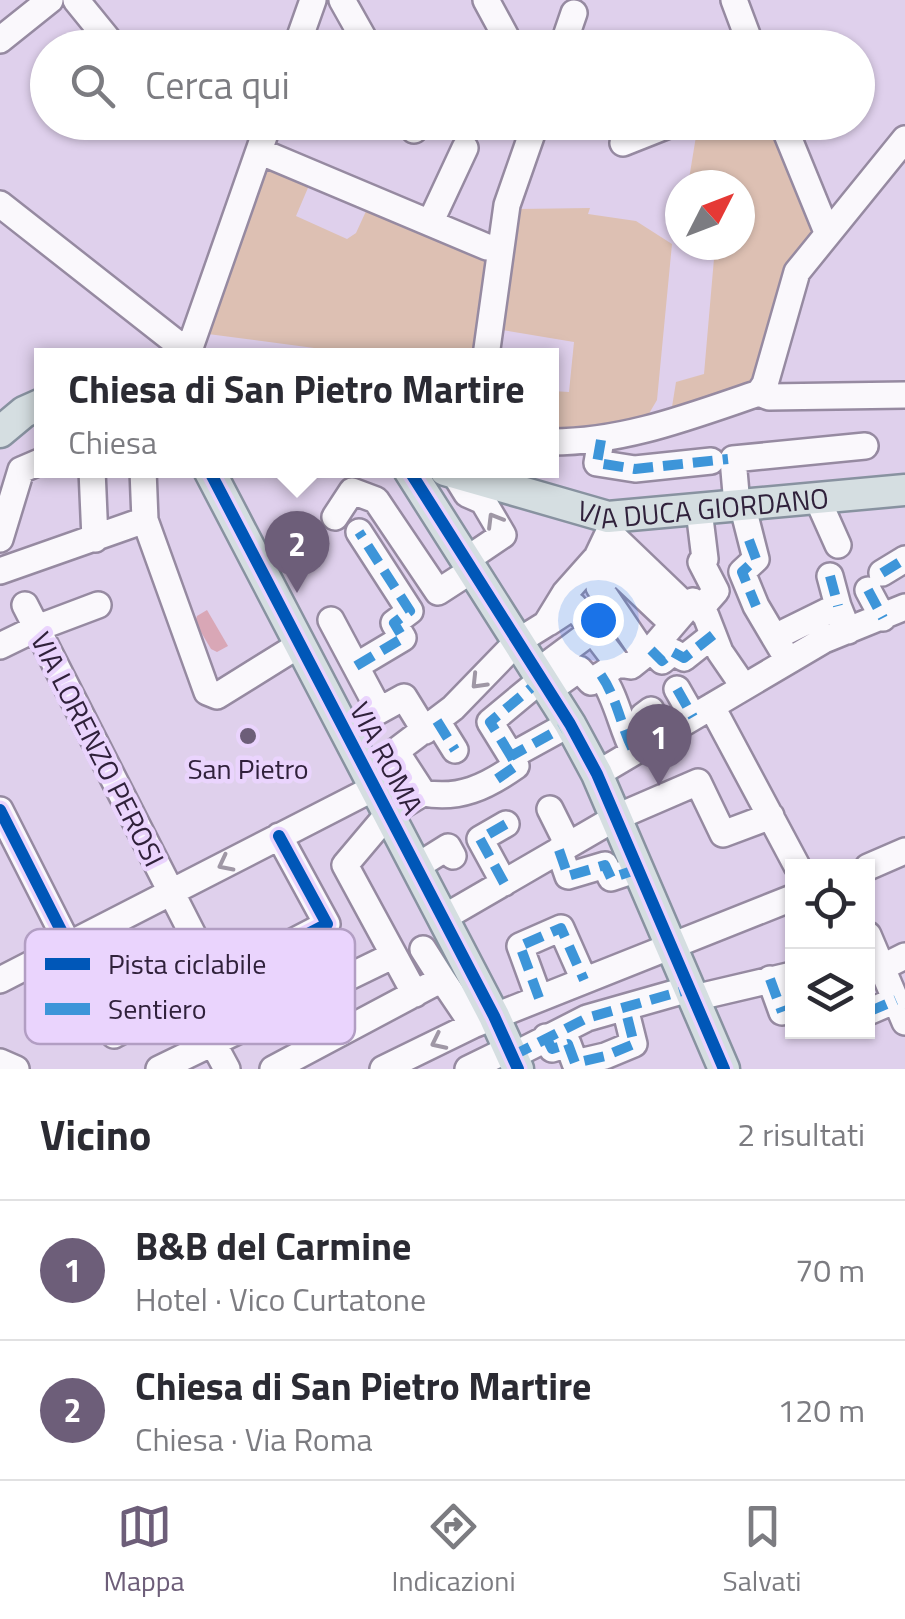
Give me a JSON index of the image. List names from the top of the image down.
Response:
{
  "streets": {
    "main road": ["VIA DUCA GIORDANO", "VIA ROMA"],
    "street": ["VIA LORENZO PEROSI"]
  },
  "places": ["San Pietro"],
  "legend": ["Pista ciclabile", "Sentiero"],
  "north": "top right",
  "page": {
    "search": "Cerca qui",
    "popup": ["Chiesa di San Pietro Martire", "Chiesa"],
    "pins": ["2", "1"],
    "heading": ["Vicino", "2 risultati"],
    "list": [
      {
        "mark": "1",
        "name": "B&B del Carmine",
        "note": "Hotel · Vico Curtatone",
        "value": "70 m"
      },
      {
        "mark": "2",
        "name": "Chiesa di San Pietro Martire",
        "note": "Chiesa · Via Roma",
        "value": "120 m"
      }
    ],
    "nav": ["Mappa", "Indicazioni", "Salvati"]
  }
}
